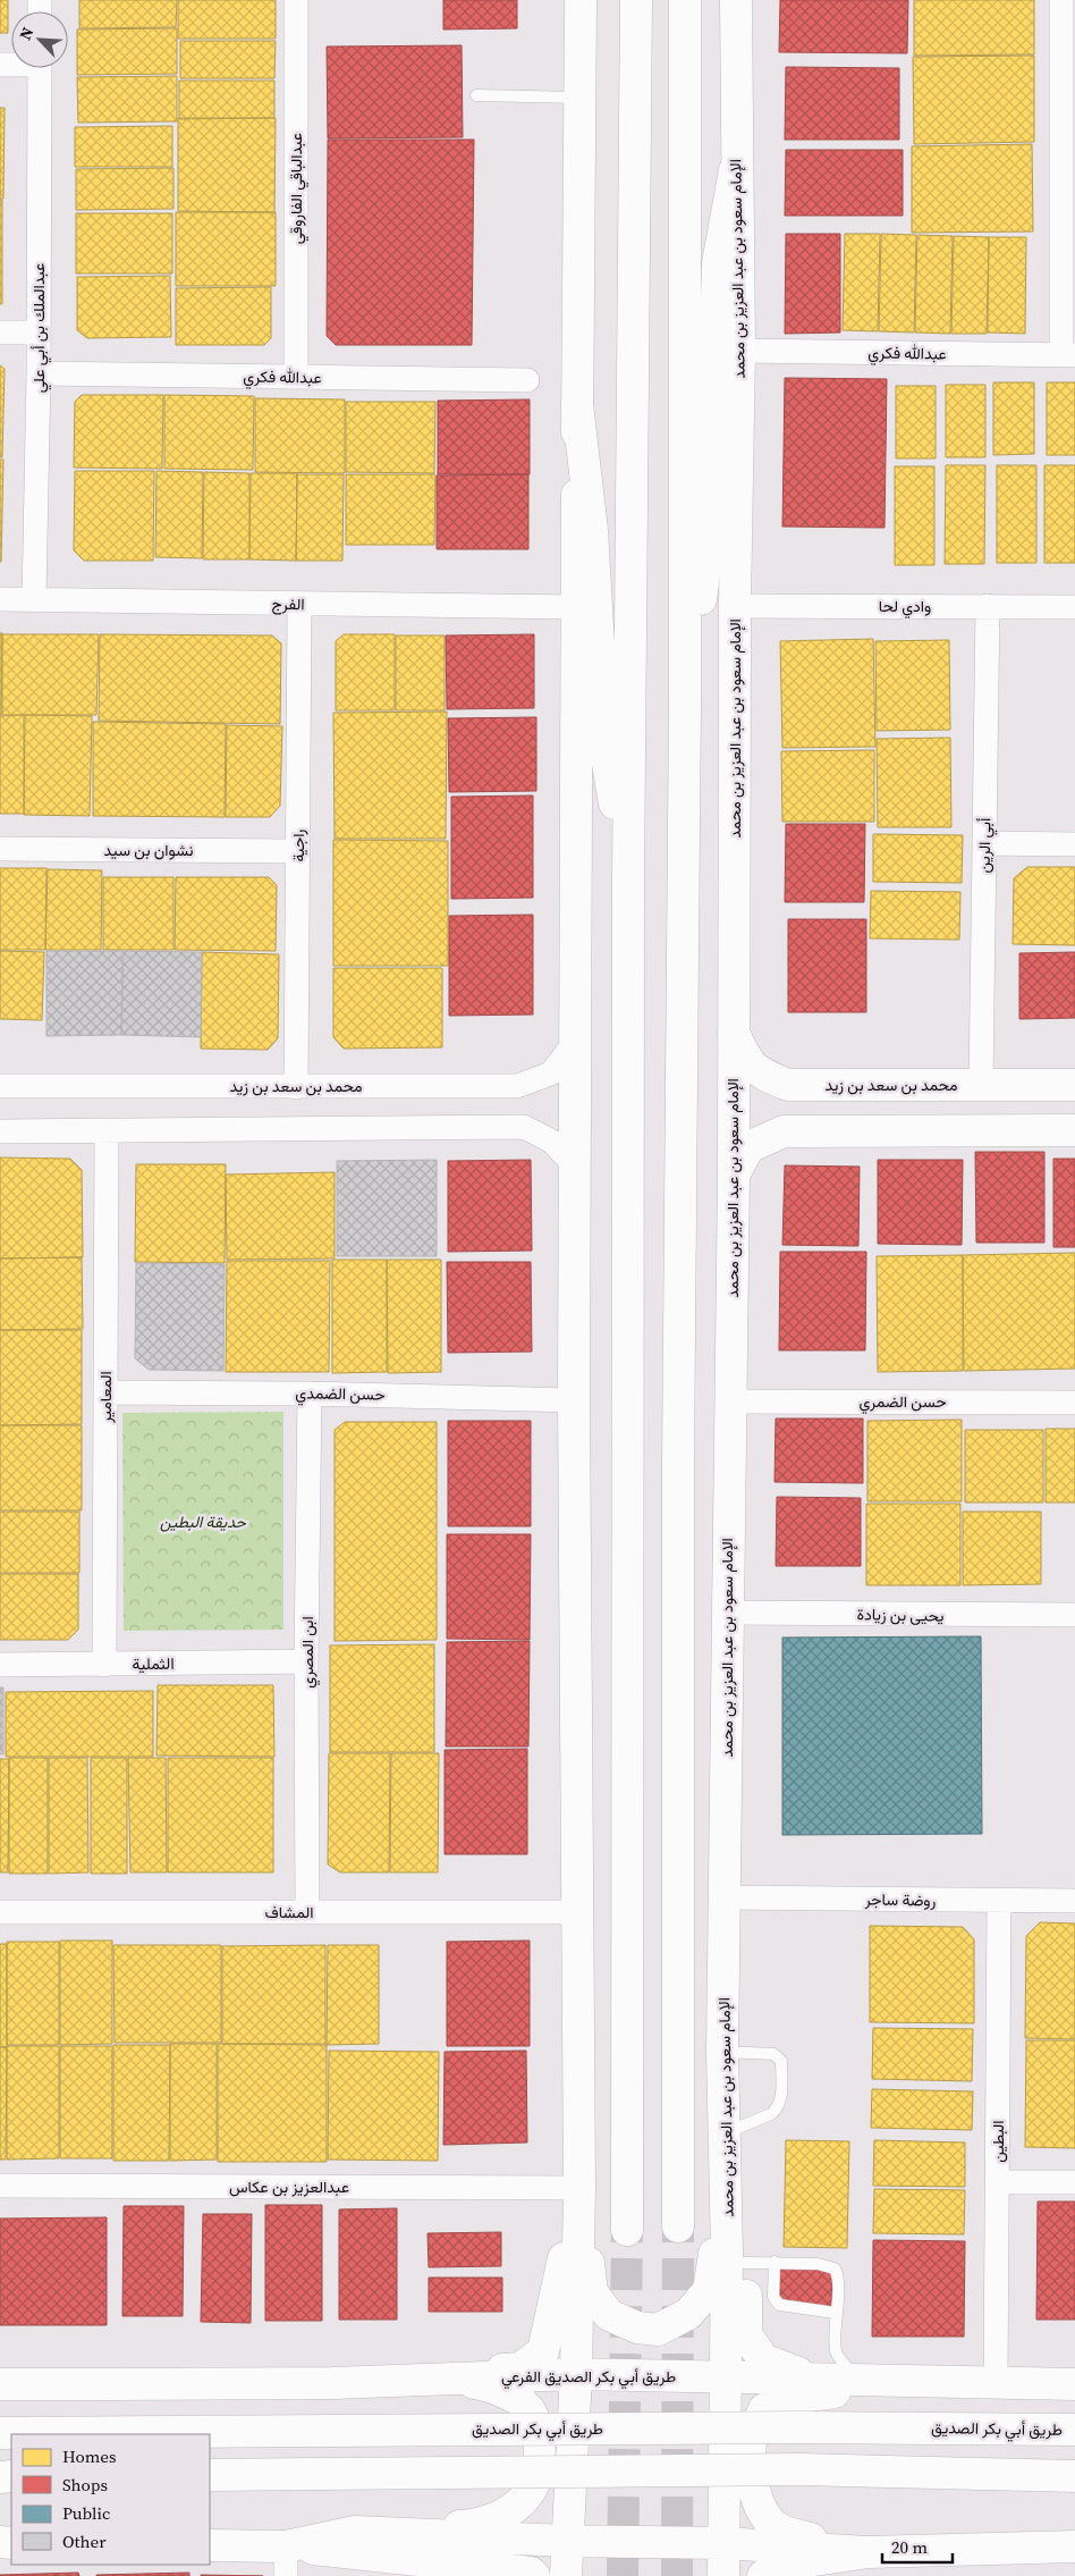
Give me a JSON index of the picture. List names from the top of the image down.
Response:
{
  "streets": {
    "street": [
      "عبدالباقي الفاروقي",
      "الإمام سعود بن عبد العزيز بن محمد",
      "عبدالملك بن أبي علي",
      "عبدالله فكري",
      "الفرج",
      "وادي لحا",
      "راجية",
      "أبي الرين",
      "نشوان بن سيد",
      "محمد بن سعد بن زيد",
      "حسن الضمدي",
      "المعامير",
      "حسن الضمري",
      "يحيى بن زيادة",
      "ابن المصري",
      "الثملية",
      "روضة ساجر",
      "المشاف",
      "البطين",
      "عبدالعزيز بن عكاس",
      "طريق أبي بكر الصديق الفرعي",
      "طريق أبي بكر الصديق"
    ]
  },
  "crossings": [
    ["عبدالباقي الفاروقي", "عبدالله فكري"],
    ["الإمام سعود بن عبد العزيز بن محمد", "عبدالله فكري"],
    ["الإمام سعود بن عبد العزيز بن محمد", "وادي لحا"],
    ["الإمام سعود بن عبد العزيز بن محمد", "محمد بن سعد بن زيد"],
    ["الإمام سعود بن عبد العزيز بن محمد", "حسن الضمري"],
    ["الإمام سعود بن عبد العزيز بن محمد", "يحيى بن زيادة"],
    ["الإمام سعود بن عبد العزيز بن محمد", "روضة ساجر"],
    ["الإمام سعود بن عبد العزيز بن محمد", "طريق أبي بكر الصديق الفرعي"],
    ["عبدالملك بن أبي علي", "عبدالله فكري"],
    ["عبدالملك بن أبي علي", "الفرج"],
    ["الفرج", "راجية"],
    ["وادي لحا", "أبي الرين"],
    ["راجية", "نشوان بن سيد"],
    ["راجية", "محمد بن سعد بن زيد"],
    ["أبي الرين", "محمد بن سعد بن زيد"],
    ["حسن الضمدي", "المعامير"],
    ["حسن الضمدي", "ابن المصري"],
    ["المعامير", "الثملية"],
    ["ابن المصري", "الثملية"],
    ["ابن المصري", "المشاف"],
    ["روضة ساجر", "البطين"],
    ["البطين", "طريق أبي بكر الصديق الفرعي"],
    ["عبدالعزيز بن عكاس", "طريق أبي بكر الصديق الفرعي"]
  ],
  "parks": ["حديقة البطين"],
  "legend": [
    "Homes",
    "Shops",
    "Public",
    "Other"
  ],
  "scale_bar": "20 m",
  "north": "top left"
}
